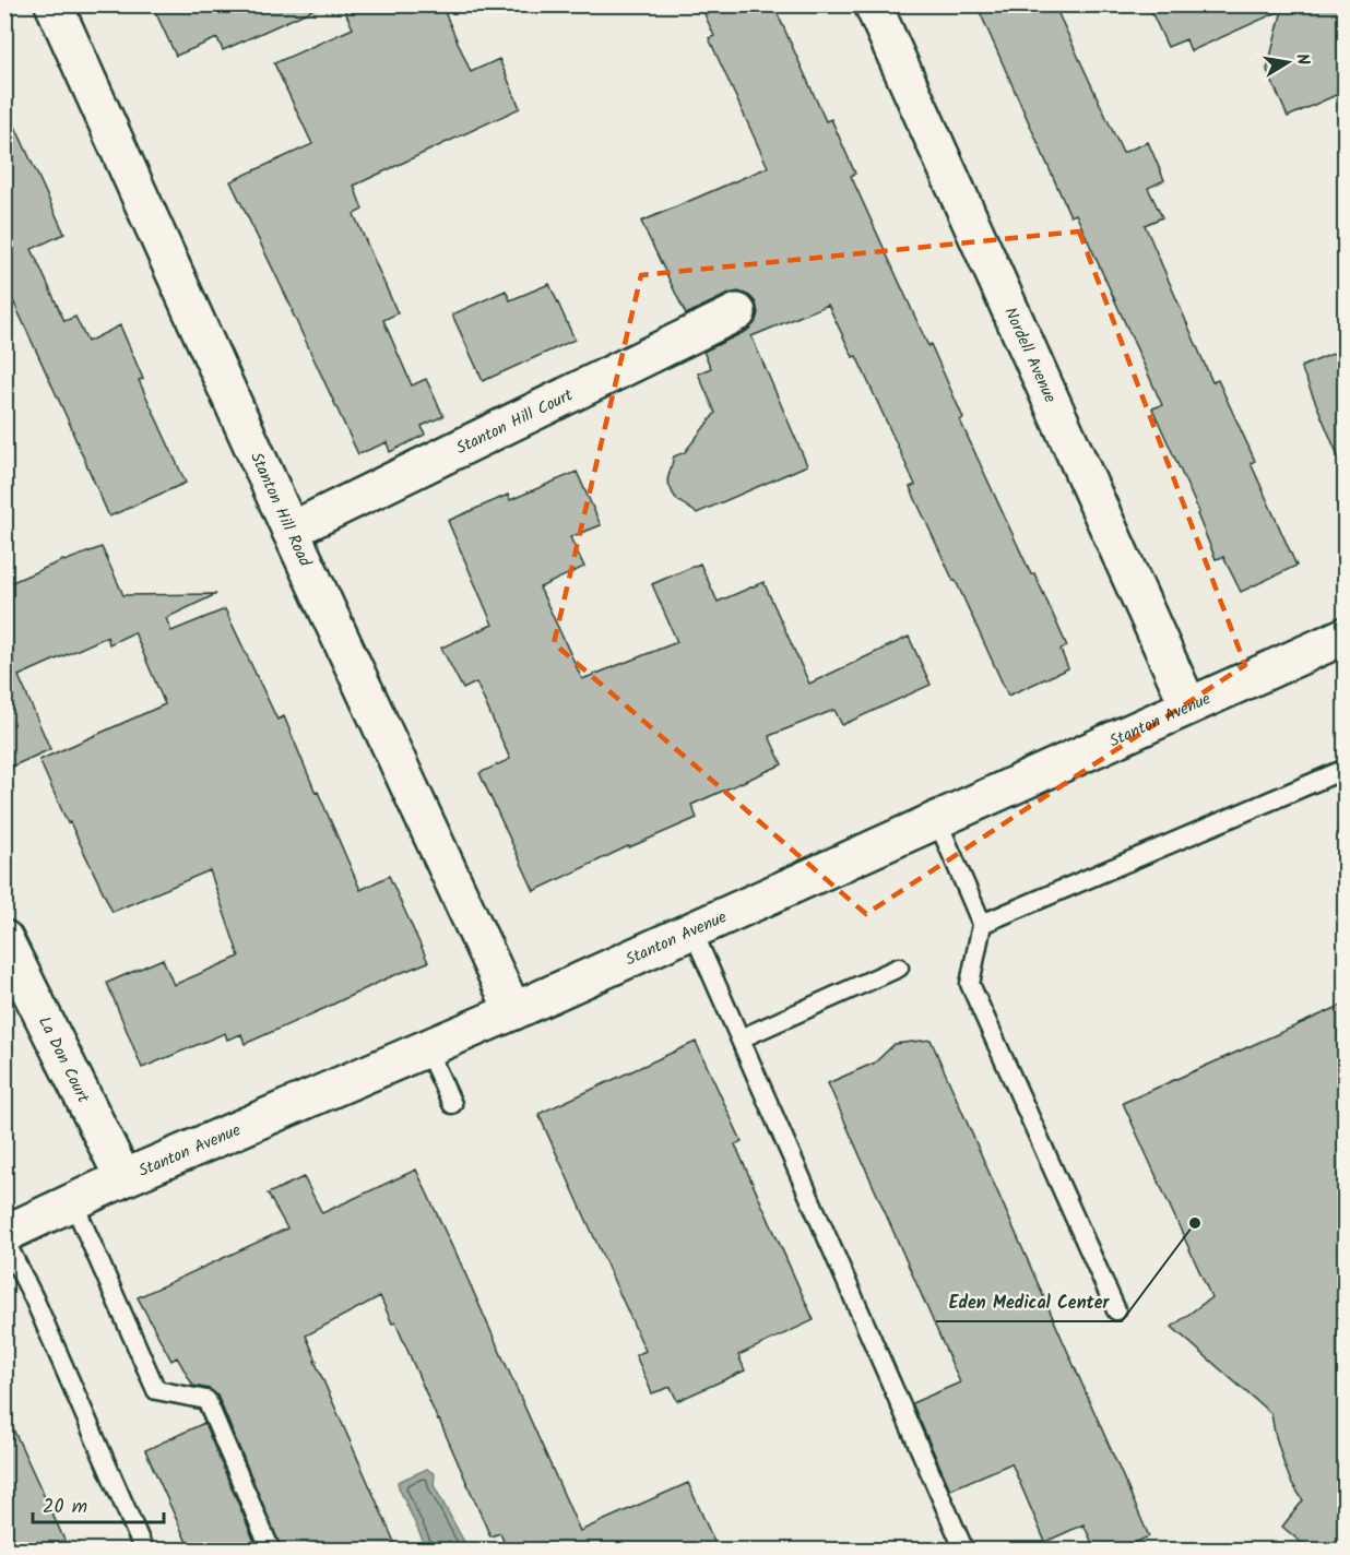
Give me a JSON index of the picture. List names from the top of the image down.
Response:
{
  "streets": {
    "street": [
      "Nordell Avenue",
      "Stanton Hill Court",
      "Stanton Hill Road",
      "Stanton Avenue",
      "La Don Court"
    ]
  },
  "crossings": [
    ["Nordell Avenue", "Stanton Avenue"],
    ["Stanton Hill Court", "Stanton Hill Road"],
    ["Stanton Hill Road", "Stanton Avenue"],
    ["Stanton Avenue", "La Don Court"]
  ],
  "places": ["Eden Medical Center"],
  "scale_bar": "20 m",
  "north": "right"
}
